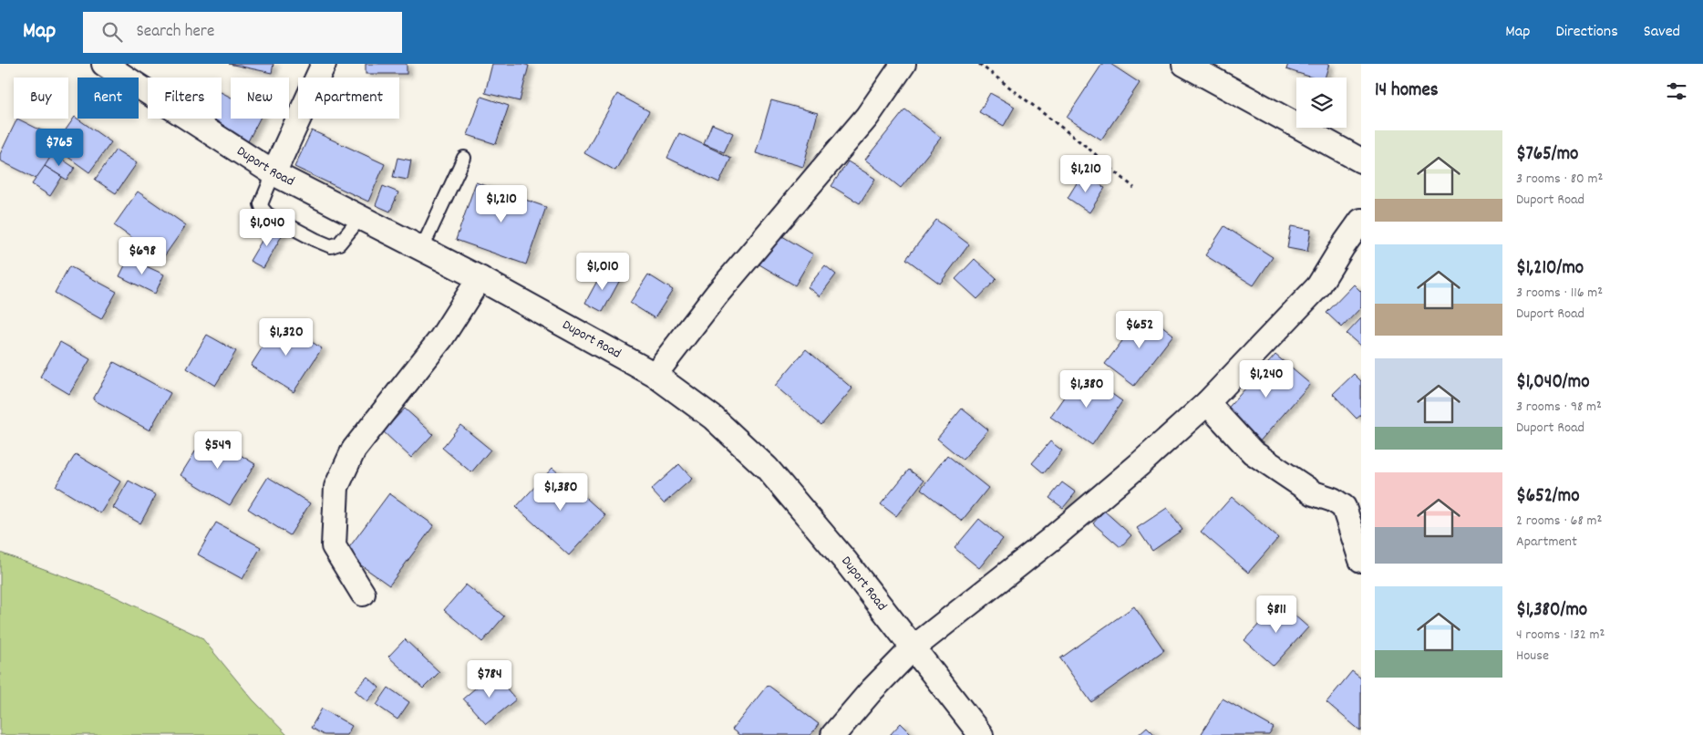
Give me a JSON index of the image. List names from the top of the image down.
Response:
{
  "streets": {
    "street": ["Duport Road"]
  },
  "page": {
    "header": "Map",
    "search": "Search here",
    "nav": ["Map", "Directions", "Saved"],
    "heading": "14 homes",
    "chip": [
      "Buy",
      "Rent",
      "Filters",
      "New",
      "Apartment"
    ],
    "list": [
      {
        "name": "$765/mo",
        "note": "3 rooms · 80 m² · Duport Road"
      },
      {
        "name": "$1,210/mo",
        "note": "3 rooms · 116 m² · Duport Road"
      },
      {
        "name": "$1,040/mo",
        "note": "3 rooms · 98 m² · Duport Road"
      },
      {
        "name": "$652/mo",
        "note": "2 rooms · 68 m² · Apartment"
      },
      {
        "name": "$1,380/mo",
        "note": "4 rooms · 132 m² · House"
      }
    ],
    "price": [
      "$765",
      "$1,210",
      "$1,210",
      "$1,040",
      "$698",
      "$1,010",
      "$652",
      "$1,320",
      "$1,240",
      "$1,380",
      "$549",
      "$1,380",
      "$811",
      "$784"
    ]
  }
}
